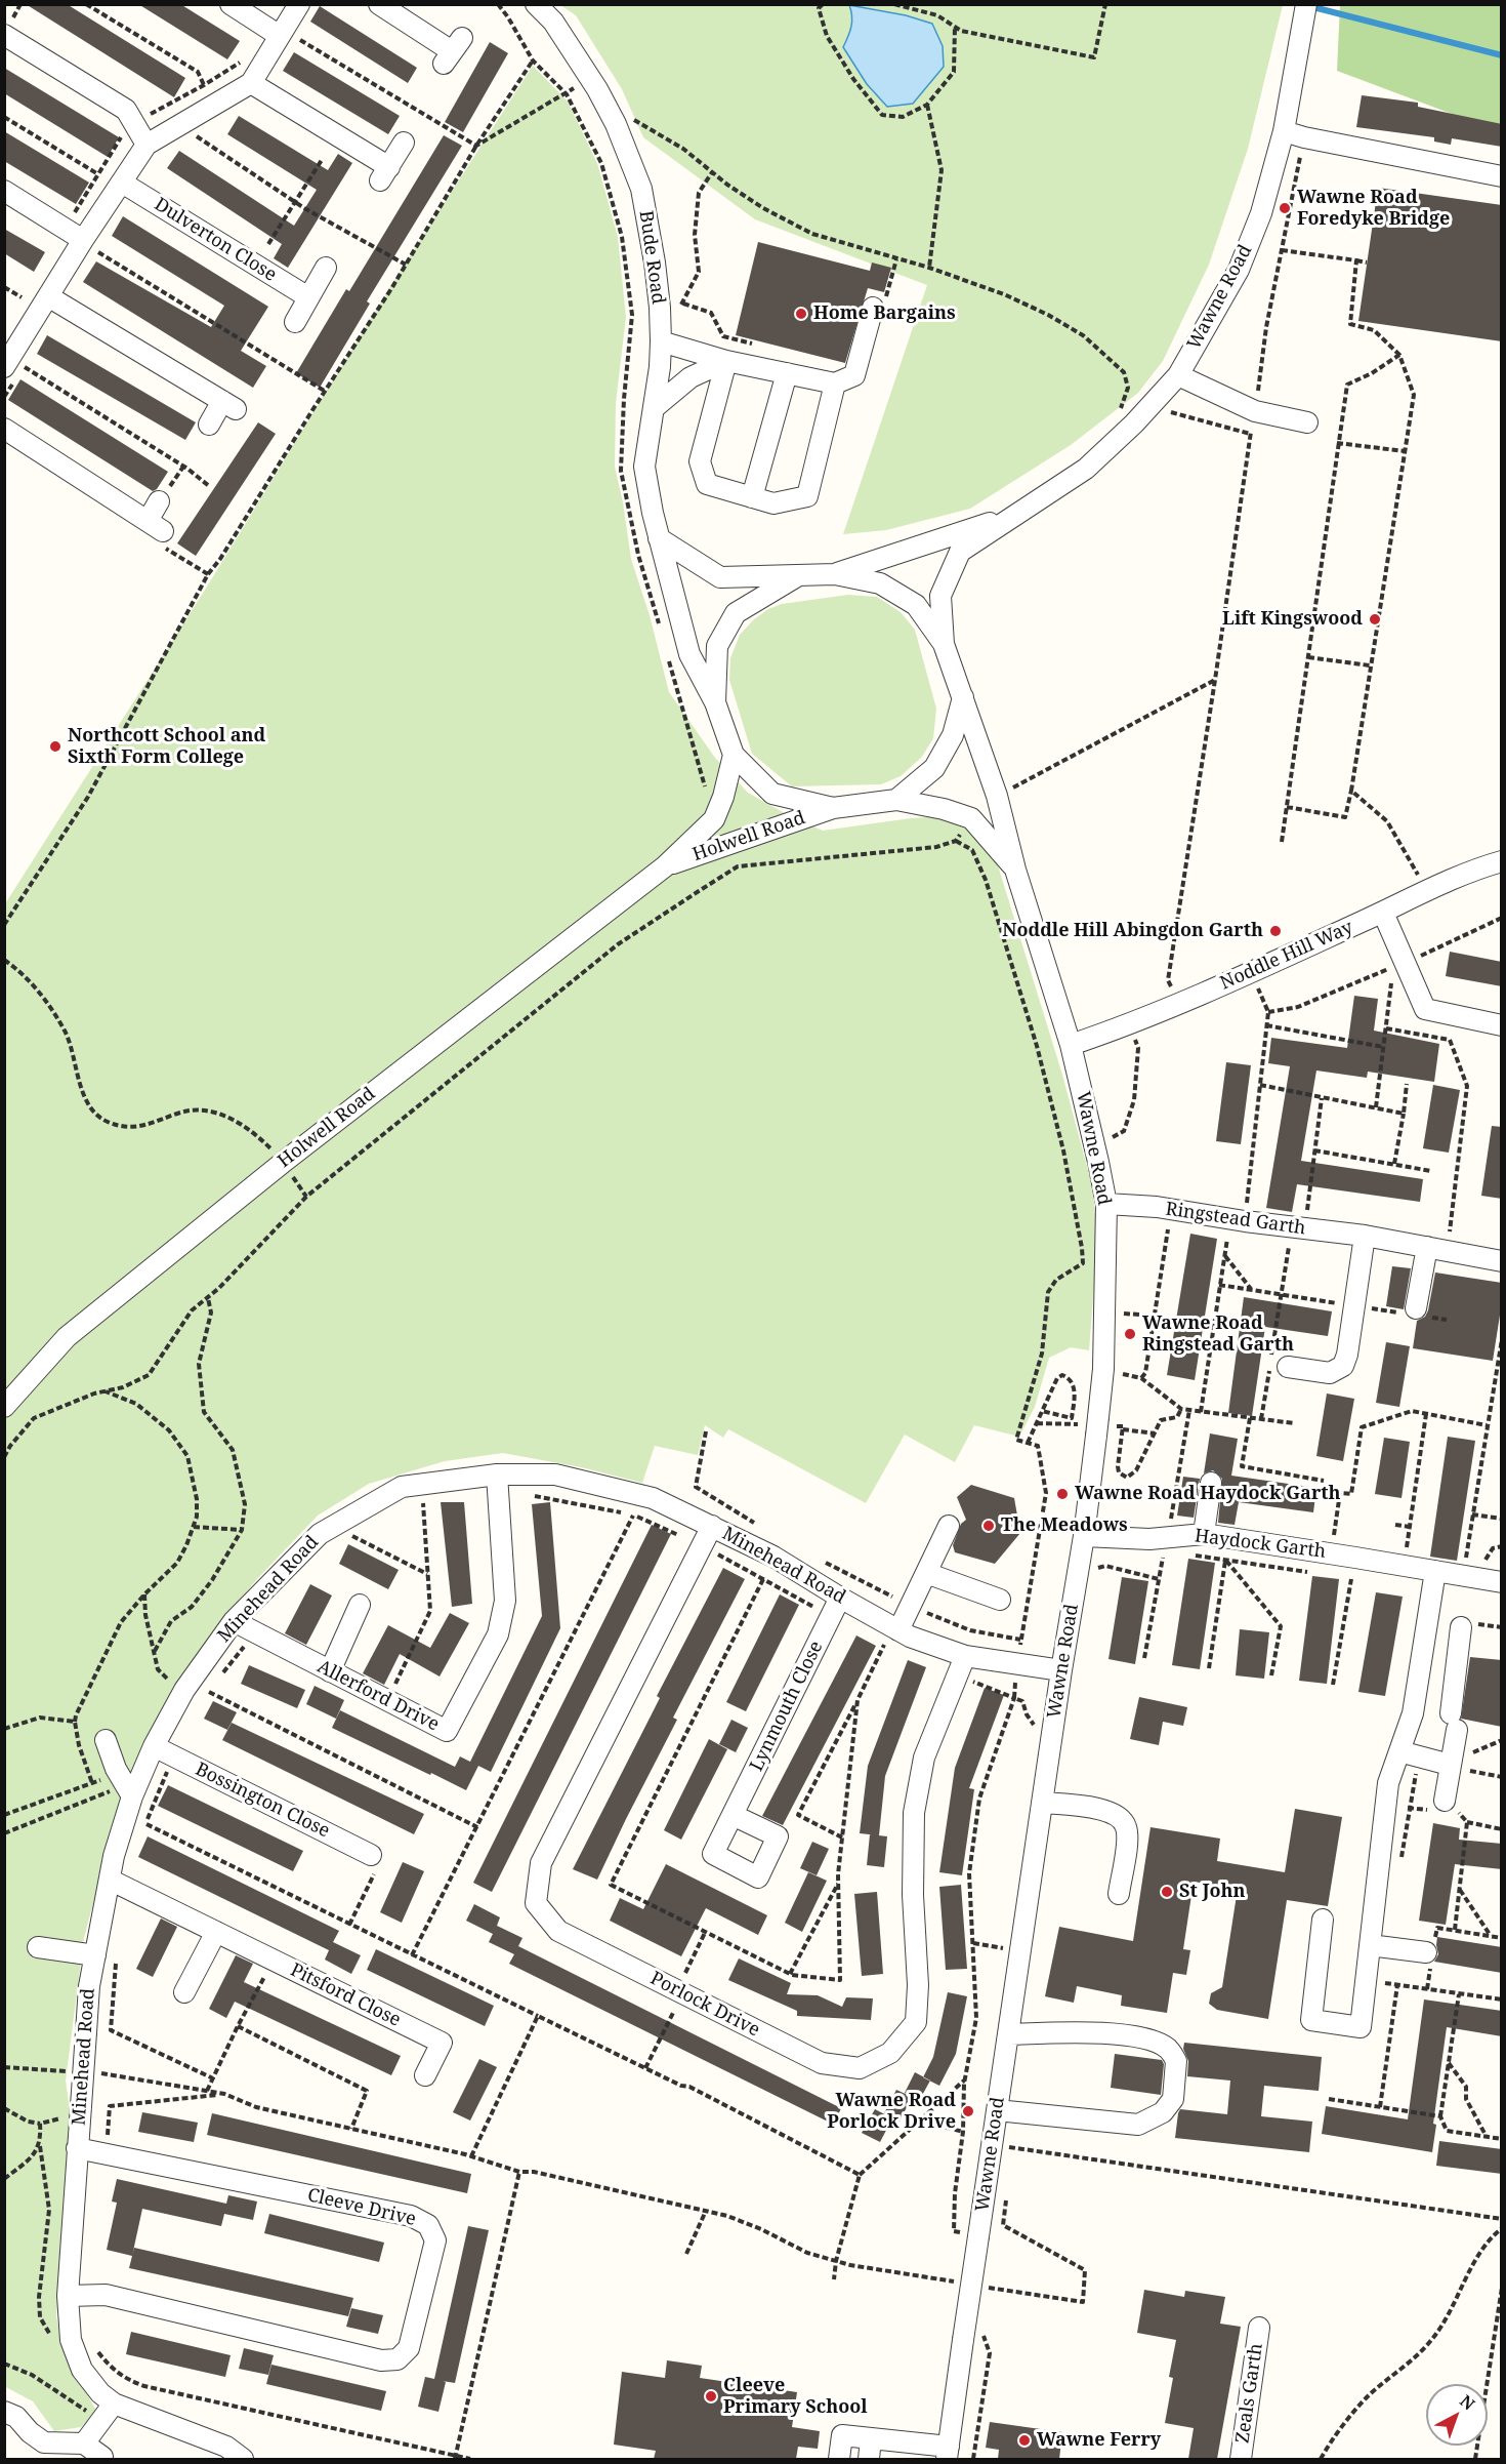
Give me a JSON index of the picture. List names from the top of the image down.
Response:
{
  "streets": {
    "street": [
      "Dulverton Close",
      "Bude Road",
      "Wawne Road",
      "Holwell Road",
      "Noddle Hill Way",
      "Ringstead Garth",
      "Haydock Garth",
      "Minehead Road",
      "Allerford Drive",
      "Lynmouth Close",
      "Bossington Close",
      "Pitsford Close",
      "Porlock Drive",
      "Cleeve Drive",
      "Zeals Garth"
    ]
  },
  "crossings": [
    ["Wawne Road", "Noddle Hill Way"],
    ["Wawne Road", "Ringstead Garth"],
    ["Wawne Road", "Haydock Garth"],
    ["Wawne Road", "Minehead Road"],
    ["Minehead Road", "Allerford Drive"],
    ["Minehead Road", "Lynmouth Close"],
    ["Minehead Road", "Bossington Close"],
    ["Minehead Road", "Pitsford Close"],
    ["Minehead Road", "Porlock Drive"],
    ["Minehead Road", "Cleeve Drive"]
  ],
  "places": [
    "Wawne Road Foredyke Bridge",
    "Home Bargains",
    "Lift Kingswood",
    "Northcott School and Sixth Form College",
    "Noddle Hill Abingdon Garth",
    "Wawne Road Ringstead Garth",
    "Wawne Road Haydock Garth",
    "The Meadows",
    "St John",
    "Wawne Road Porlock Drive",
    "Cleeve Primary School",
    "Wawne Ferry"
  ],
  "north": "top right"
}
